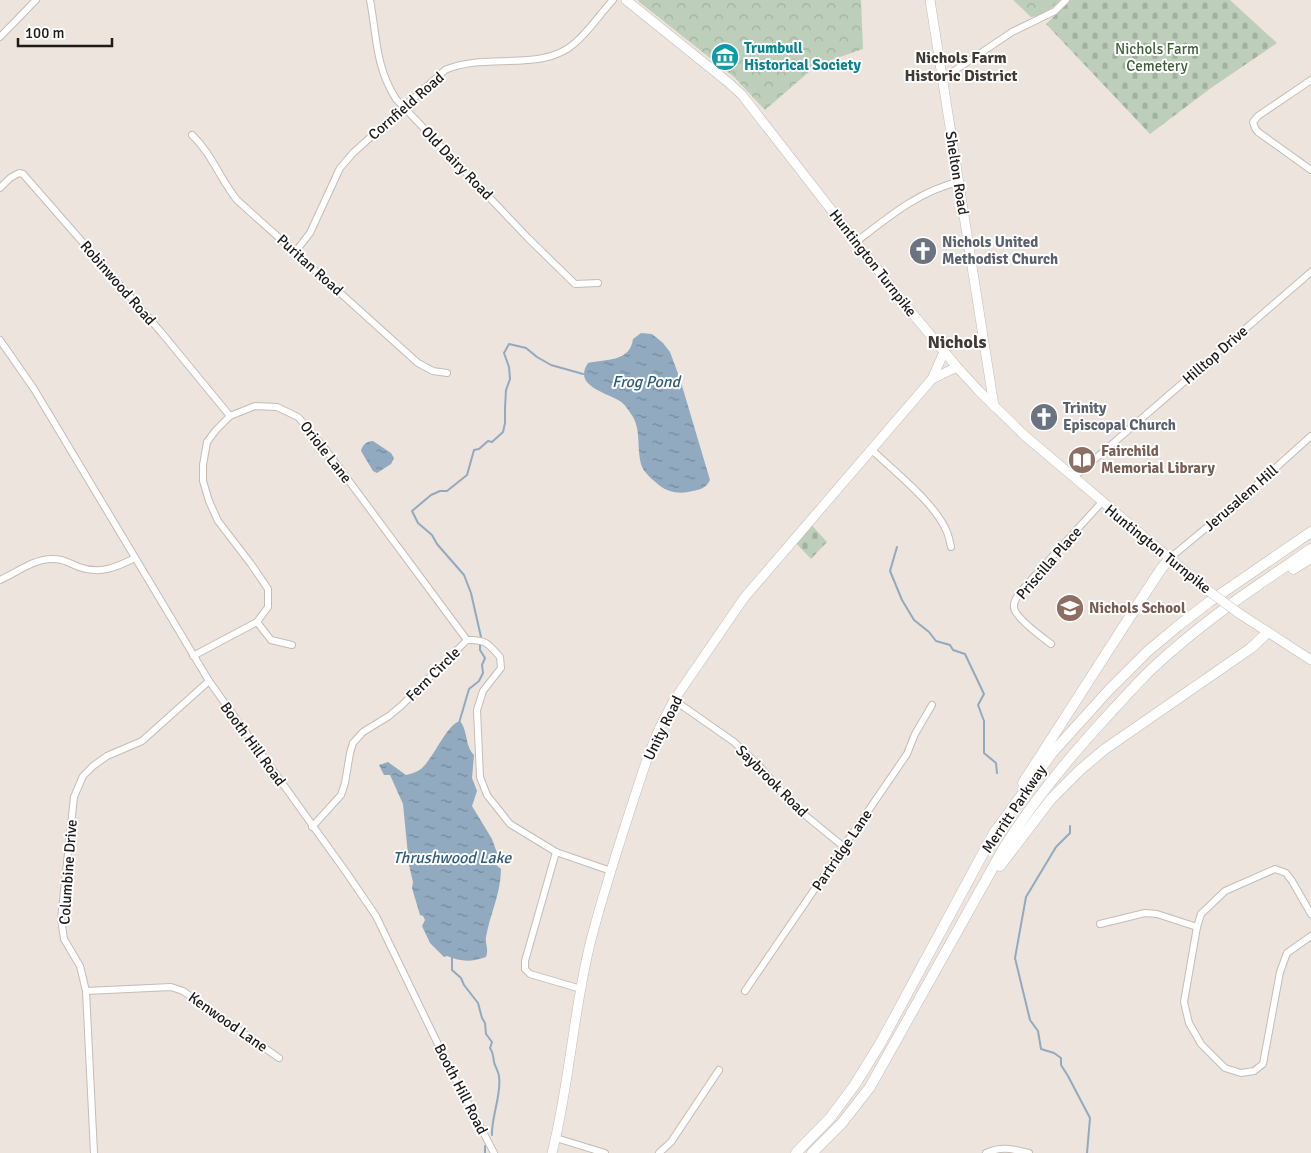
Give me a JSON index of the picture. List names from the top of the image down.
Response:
{
  "streets": {
    "highway": ["Merritt Parkway"],
    "main road": ["Shelton Road", "Huntington Turnpike", "Unity Road"],
    "street": [
      "Cornfield Road",
      "Old Dairy Road",
      "Puritan Road",
      "Robinwood Road",
      "Hilltop Drive",
      "Oriole Lane",
      "Jerusalem Hill",
      "Priscilla Place",
      "Fern Circle",
      "Booth Hill Road",
      "Saybrook Road",
      "Partridge Lane",
      "Columbine Drive",
      "Kenwood Lane"
    ]
  },
  "crossings": [
    ["Cornfield Road", "Old Dairy Road"],
    ["Cornfield Road", "Puritan Road"],
    ["Shelton Road", "Huntington Turnpike"],
    ["Huntington Turnpike", "Hilltop Drive"],
    ["Huntington Turnpike", "Jerusalem Hill"],
    ["Huntington Turnpike", "Priscilla Place"],
    ["Huntington Turnpike", "Unity Road"],
    ["Robinwood Road", "Oriole Lane"],
    ["Oriole Lane", "Fern Circle"],
    ["Fern Circle", "Unity Road"],
    ["Fern Circle", "Booth Hill Road"],
    ["Unity Road", "Saybrook Road"],
    ["Booth Hill Road", "Columbine Drive"],
    ["Saybrook Road", "Partridge Lane"],
    ["Columbine Drive", "Kenwood Lane"]
  ],
  "districts": ["Nichols Farm Historic District", "Nichols"],
  "water": ["Frog Pond", "Thrushwood Lake"],
  "parks": ["Nichols Farm Cemetery"],
  "places": {
    "museum": ["Trumbull Historical Society"],
    "church": ["Nichols United Methodist Church", "Trinity Episcopal Church"],
    "library": ["Fairchild Memorial Library"],
    "school or university": ["Nichols School"]
  },
  "scale_bar": "100 m"
}
